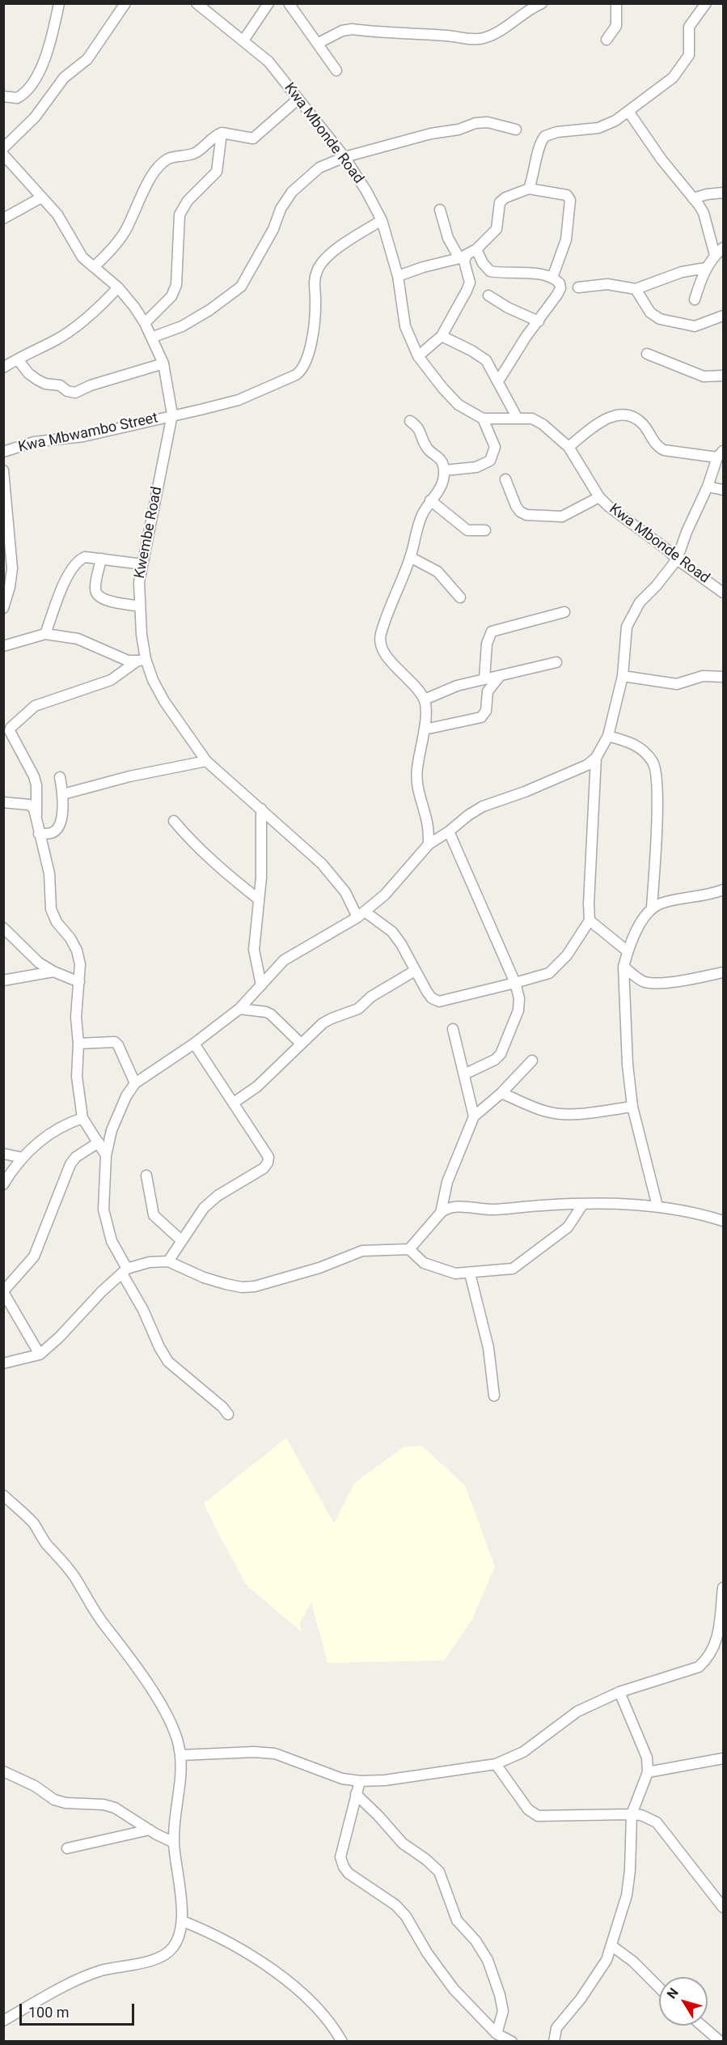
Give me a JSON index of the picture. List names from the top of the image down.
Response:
{
  "streets": {
    "street": ["Kwa Mbonde Road", "Kwa Mbwambo Street", "Kwembe Road"]
  },
  "crossings": [
    ["Kwa Mbonde Road", "Kwa Mbwambo Street"],
    ["Kwa Mbwambo Street", "Kwembe Road"]
  ],
  "scale_bar": "100 m",
  "north": "top left"
}
